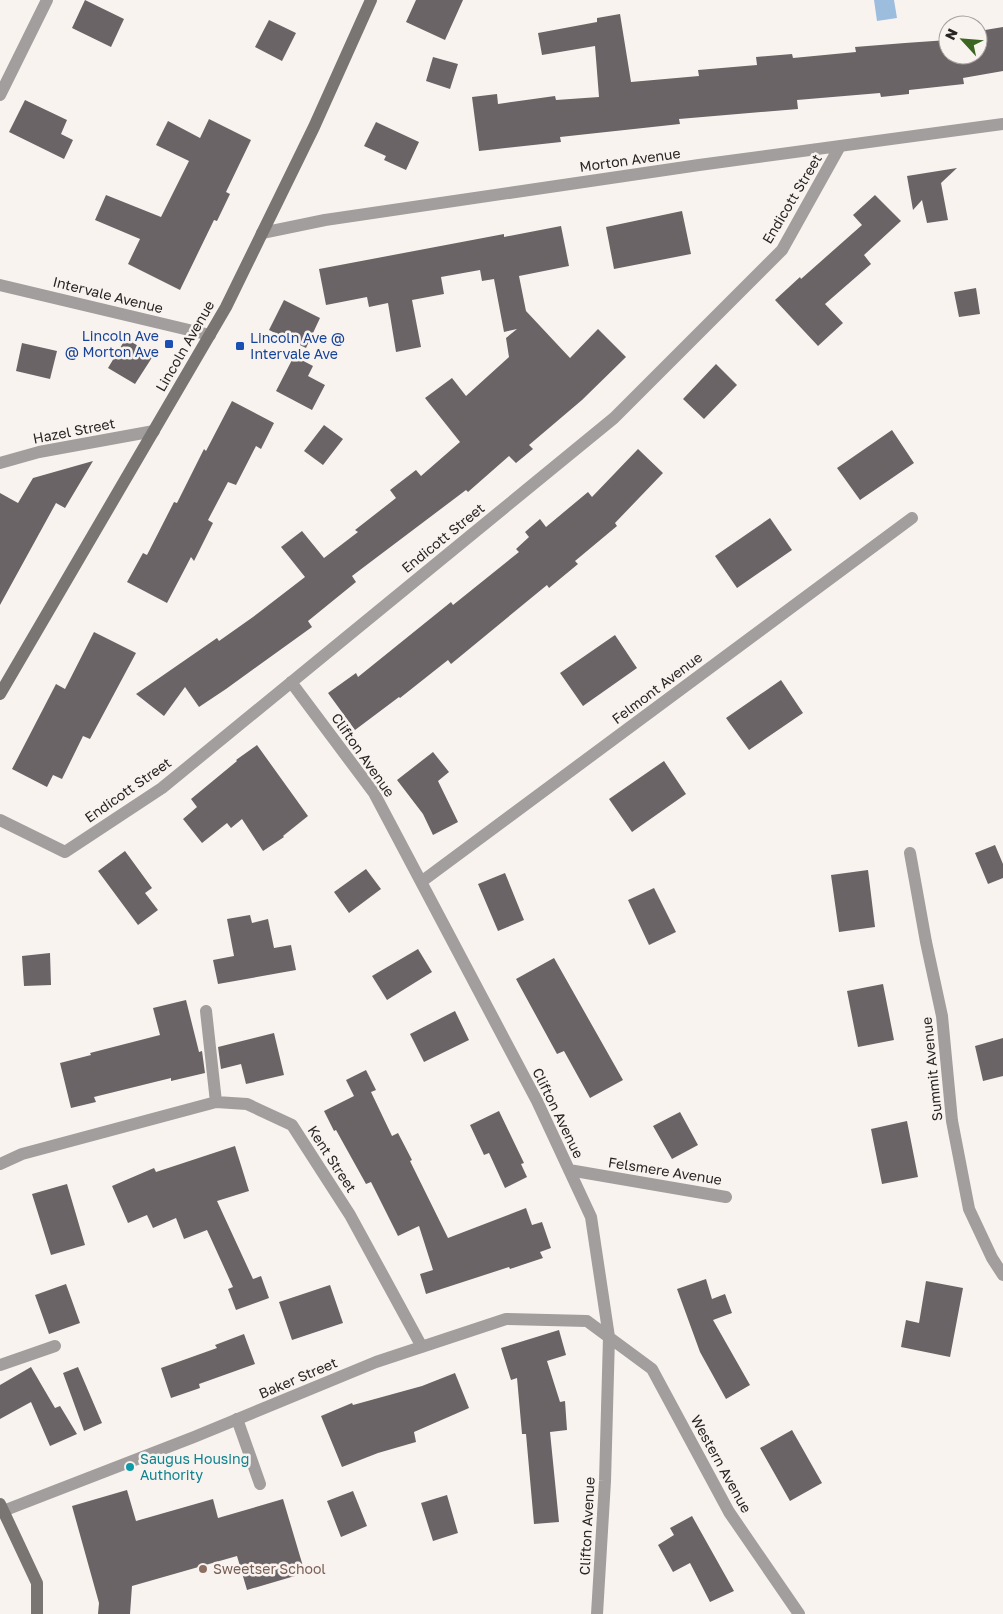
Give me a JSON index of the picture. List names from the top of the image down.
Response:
{
  "streets": {
    "main road": ["Lincoln Avenue"],
    "street": [
      "Morton Avenue",
      "Endicott Street",
      "Intervale Avenue",
      "Hazel Street",
      "Felmont Avenue",
      "Clifton Avenue",
      "Summit Avenue",
      "Kent Street",
      "Felsmere Avenue",
      "Baker Street",
      "Western Avenue"
    ]
  },
  "crossings": [
    ["Morton Avenue", "Endicott Street"],
    ["Morton Avenue", "Lincoln Avenue"],
    ["Endicott Street", "Clifton Avenue"],
    ["Intervale Avenue", "Lincoln Avenue"],
    ["Lincoln Avenue", "Hazel Street"],
    ["Felmont Avenue", "Clifton Avenue"],
    ["Clifton Avenue", "Felsmere Avenue"],
    ["Clifton Avenue", "Baker Street"],
    ["Clifton Avenue", "Western Avenue"],
    ["Kent Street", "Baker Street"],
    ["Baker Street", "Western Avenue"]
  ],
  "places": {
    "transit": ["Lincoln Ave @ Morton Ave", "Lincoln Ave @ Intervale Ave"],
    "other": ["Saugus Housing Authority", "Sweetser School"]
  },
  "north": "top left"
}
